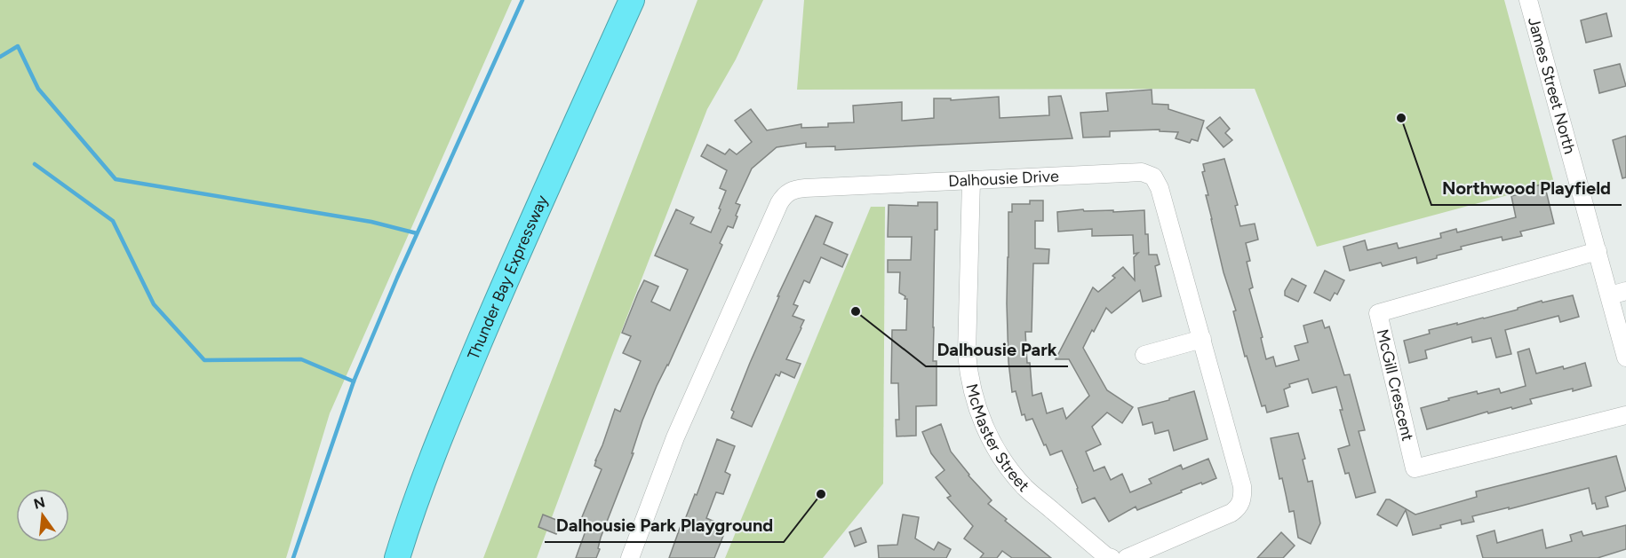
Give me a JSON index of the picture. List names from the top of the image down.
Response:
{
  "streets": {
    "highway": ["Thunder Bay Expressway"],
    "street": [
      "James Street North",
      "Dalhousie Drive",
      "McGill Crescent",
      "McMaster Street"
    ]
  },
  "crossings": [
    ["James Street North", "McGill Crescent"],
    ["Dalhousie Drive", "McMaster Street"]
  ],
  "places": ["Northwood Playfield", "Dalhousie Park", "Dalhousie Park Playground"],
  "north": "top"
}
